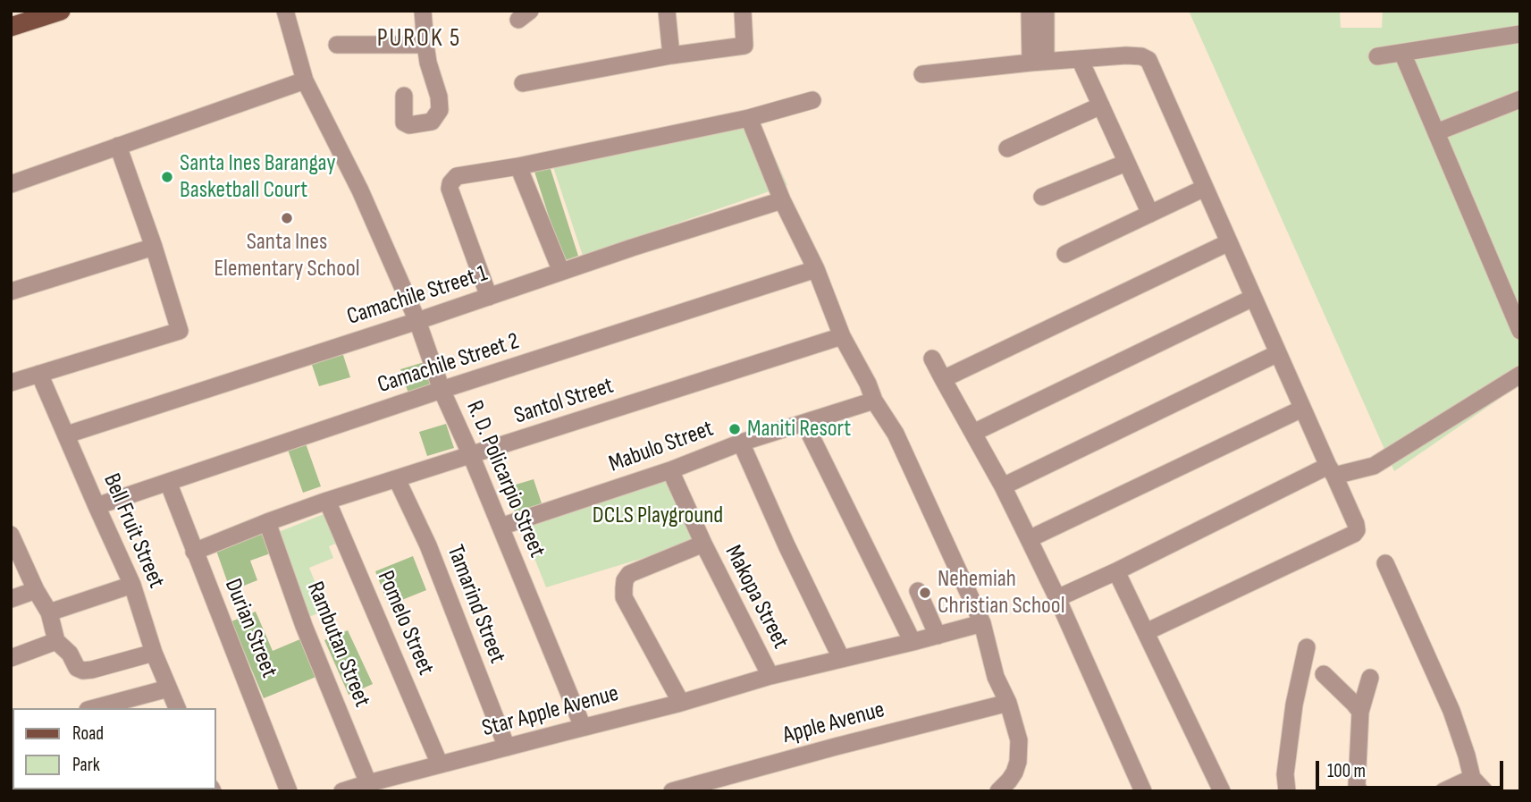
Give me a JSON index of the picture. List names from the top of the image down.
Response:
{
  "streets": {
    "street": [
      "Camachile Street 1",
      "Camachile Street 2",
      "Santol Street",
      "Mabulo Street",
      "R. D. Policarpio Street",
      "Bell Fruit Street",
      "Makopa Street",
      "Tamarind Street",
      "Pomelo Street",
      "Durian Street",
      "Rambutan Street",
      "Star Apple Avenue",
      "Apple Avenue"
    ]
  },
  "crossings": [
    ["Camachile Street 1", "R. D. Policarpio Street"],
    ["Camachile Street 1", "Bell Fruit Street"],
    ["Camachile Street 2", "R. D. Policarpio Street"],
    ["Camachile Street 2", "Bell Fruit Street"],
    ["Camachile Street 2", "Durian Street"],
    ["Santol Street", "R. D. Policarpio Street"],
    ["Santol Street", "Tamarind Street"],
    ["Santol Street", "Pomelo Street"],
    ["Santol Street", "Durian Street"],
    ["Santol Street", "Rambutan Street"],
    ["Mabulo Street", "R. D. Policarpio Street"],
    ["Mabulo Street", "Makopa Street"],
    ["R. D. Policarpio Street", "Star Apple Avenue"],
    ["Makopa Street", "Star Apple Avenue"],
    ["Tamarind Street", "Star Apple Avenue"],
    ["Pomelo Street", "Star Apple Avenue"],
    ["Rambutan Street", "Star Apple Avenue"]
  ],
  "districts": ["PUROK 5"],
  "parks": ["DCLS Playground"],
  "places": [
    "Santa Ines Barangay Basketball Court",
    "Santa Ines Elementary School",
    "Maniti Resort",
    "Nehemiah Christian School"
  ],
  "legend": ["Road", "Park"],
  "scale_bar": "100 m"
}
